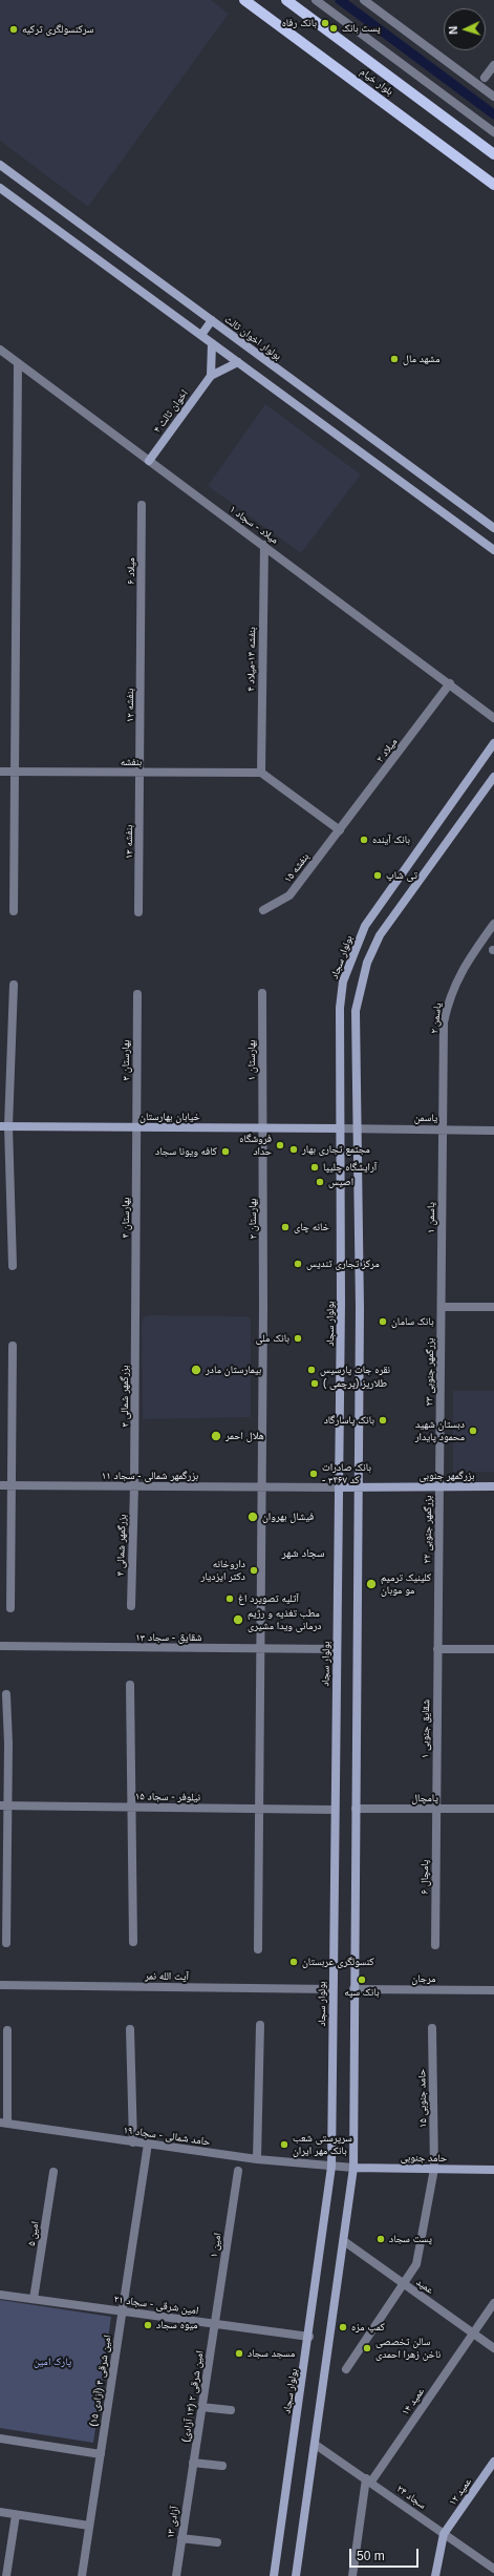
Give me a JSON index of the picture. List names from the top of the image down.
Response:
{
  "streets": {
    "main road": [
      "بلوار خیام",
      "بولوار اخوان ثالث",
      "اخوان ثالث ۴",
      "بولوار سجاد",
      "خیابان بهارستان",
      "بزرگمهر جنوبی",
      "حامد جنوبی",
      "عمید ۱۲"
    ],
    "street": [
      "میلاد - سجاد ۱",
      "میلاد ۶",
      "بنفشه ۱۴-میلاد ۴",
      "بنفشه ۱۲",
      "میلاد ۲",
      "بنفشه",
      "بنفشه ۱۳",
      "بنفشه ۱۵",
      "یاسمن ۲",
      "بهارستان ۳",
      "بهارستان ۱",
      "یاسمن",
      "بهارستان ۴",
      "یاسمن ۱",
      "بهارستان ۲",
      "بزرگمهر جنوبی ۲۳",
      "بزرگمهر شمالی ۳",
      "بزرگمهر شمالی - سجاد ۱۱",
      "بزرگمهر جنوبی ۲۲",
      "بزرگمهر شمالی ۴",
      "شقایق - سجاد ۱۳",
      "شقایق جنوبی ۱",
      "نیلوفر - سجاد ۱۵",
      "پامچال",
      "پامچال ۶",
      "آیت الله نمر",
      "مرجان",
      "حامد جنوبی ۱۵",
      "حامد شمالی - سجاد ۱۹",
      "امین ۵",
      "امین ۱",
      "عمید",
      "امین شرقی - سجاد ۲۱",
      "امین شرقی ۴ (آزادی ۱۵)",
      "امین شرقی ۲ (۱۳ آزادی)",
      "عمید ۱۴",
      "سجاد ۲۴",
      "آزادی ۱۳"
    ]
  },
  "crossings": [
    ["اخوان ثالث ۴", "میلاد - سجاد ۱"],
    ["میلاد - سجاد ۱", "بنفشه ۱۴-میلاد ۴"],
    ["میلاد - سجاد ۱", "میلاد ۲"],
    ["میلاد ۶", "بنفشه ۱۲"],
    ["بنفشه ۱۴-میلاد ۴", "بنفشه"],
    ["بنفشه ۱۲", "بنفشه"],
    ["بنفشه ۱۲", "بنفشه ۱۳"],
    ["میلاد ۲", "بنفشه ۱۵"],
    ["بنفشه", "بنفشه ۱۳"],
    ["بولوار سجاد", "خیابان بهارستان"],
    ["بولوار سجاد", "یاسمن"],
    ["بولوار سجاد", "بزرگمهر شمالی - سجاد ۱۱"],
    ["بولوار سجاد", "بزرگمهر جنوبی"],
    ["بولوار سجاد", "شقایق - سجاد ۱۳"],
    ["بولوار سجاد", "نیلوفر - سجاد ۱۵"],
    ["بولوار سجاد", "آیت الله نمر"],
    ["بولوار سجاد", "حامد شمالی - سجاد ۱۹"],
    ["بولوار سجاد", "امین شرقی - سجاد ۲۱"],
    ["یاسمن ۲", "یاسمن"],
    ["یاسمن ۲", "یاسمن ۱"],
    ["بهارستان ۳", "خیابان بهارستان"],
    ["بهارستان ۳", "بهارستان ۴"],
    ["بهارستان ۱", "خیابان بهارستان"],
    ["بهارستان ۱", "بهارستان ۲"],
    ["خیابان بهارستان", "یاسمن"],
    ["خیابان بهارستان", "بهارستان ۴"],
    ["خیابان بهارستان", "بهارستان ۲"],
    ["یاسمن", "یاسمن ۱"],
    ["بهارستان ۴", "بزرگمهر شمالی ۳"],
    ["یاسمن ۱", "بزرگمهر جنوبی ۲۳"],
    ["بهارستان ۲", "بزرگمهر شمالی - سجاد ۱۱"],
    ["بهارستان ۲", "شقایق - سجاد ۱۳"],
    ["بهارستان ۲", "نیلوفر - سجاد ۱۵"],
    ["بزرگمهر جنوبی ۲۳", "بزرگمهر جنوبی"],
    ["بزرگمهر جنوبی ۲۳", "بزرگمهر جنوبی ۲۲"],
    ["بزرگمهر شمالی ۳", "بزرگمهر شمالی - سجاد ۱۱"],
    ["بزرگمهر شمالی ۳", "بزرگمهر شمالی ۴"],
    ["بزرگمهر شمالی - سجاد ۱۱", "بزرگمهر جنوبی"],
    ["بزرگمهر شمالی - سجاد ۱۱", "بزرگمهر شمالی ۴"],
    ["بزرگمهر جنوبی", "بزرگمهر جنوبی ۲۲"],
    ["بزرگمهر جنوبی ۲۲", "شقایق جنوبی ۱"],
    ["شقایق جنوبی ۱", "پامچال"],
    ["شقایق جنوبی ۱", "پامچال ۶"],
    ["پامچال", "پامچال ۶"],
    ["حامد جنوبی ۱۵", "حامد جنوبی"],
    ["حامد جنوبی ۱۵", "عمید"],
    ["حامد شمالی - سجاد ۱۹", "حامد جنوبی"],
    ["حامد شمالی - سجاد ۱۹", "امین شرقی ۴ (آزادی ۱۵)"],
    ["امین ۵", "امین شرقی - سجاد ۲۱"],
    ["امین ۱", "امین شرقی - سجاد ۲۱"],
    ["امین ۱", "امین شرقی ۲ (۱۳ آزادی)"],
    ["عمید", "عمید ۱۴"],
    ["امین شرقی - سجاد ۲۱", "امین شرقی ۴ (آزادی ۱۵)"],
    ["امین شرقی - سجاد ۲۱", "امین شرقی ۲ (۱۳ آزادی)"],
    ["امین شرقی ۲ (۱۳ آزادی)", "آزادی ۱۳"],
    ["عمید ۱۴", "سجاد ۲۴"],
    ["عمید ۱۲", "سجاد ۲۴"]
  ],
  "districts": ["سجاد شهر"],
  "parks": ["پارک امین"],
  "places": [
    "بانک رفاه",
    "پست بانک",
    "سرکنسولگری ترکیه",
    "مشهد مال",
    "بانک آینده",
    "تی شاپ",
    "فروشگاه حداد",
    "مجتمع تجاری بهار",
    "کافه ویونا سجاد",
    "آرایشگاه چلیپا",
    "اصیس",
    "خانه چای",
    "مرکز تجاری تندیس",
    "بانک سامان",
    "بانک ملی",
    "بیمارستان مادر",
    "نقره جات پارسیس",
    "طلاریز (پرچمی )",
    "بانک پاسارگاد",
    "دبستان شهید محمود پایدار",
    "هلال احمر",
    "بانک صادرات - کد ۳۴۶۷",
    "فیشال بهروان",
    "داروخانه دکتر ایزدیار",
    "کلینیک ترمیم مو موبان",
    "آتلیه تصویرد اغ",
    "مطب تغذیه و رژیم درمانی ویدا مشیری",
    "کنسولگری عربستان",
    "بانک سپه",
    "سرپرستی شعب بانک مهر ایران",
    "پست سجاد",
    "میوه سجاد",
    "کمپ مزه",
    "سالن تخصصی ناخن زهرا احمدی",
    "مسجد سجاد"
  ],
  "scale_bar": "50 m",
  "north": "left"
}
